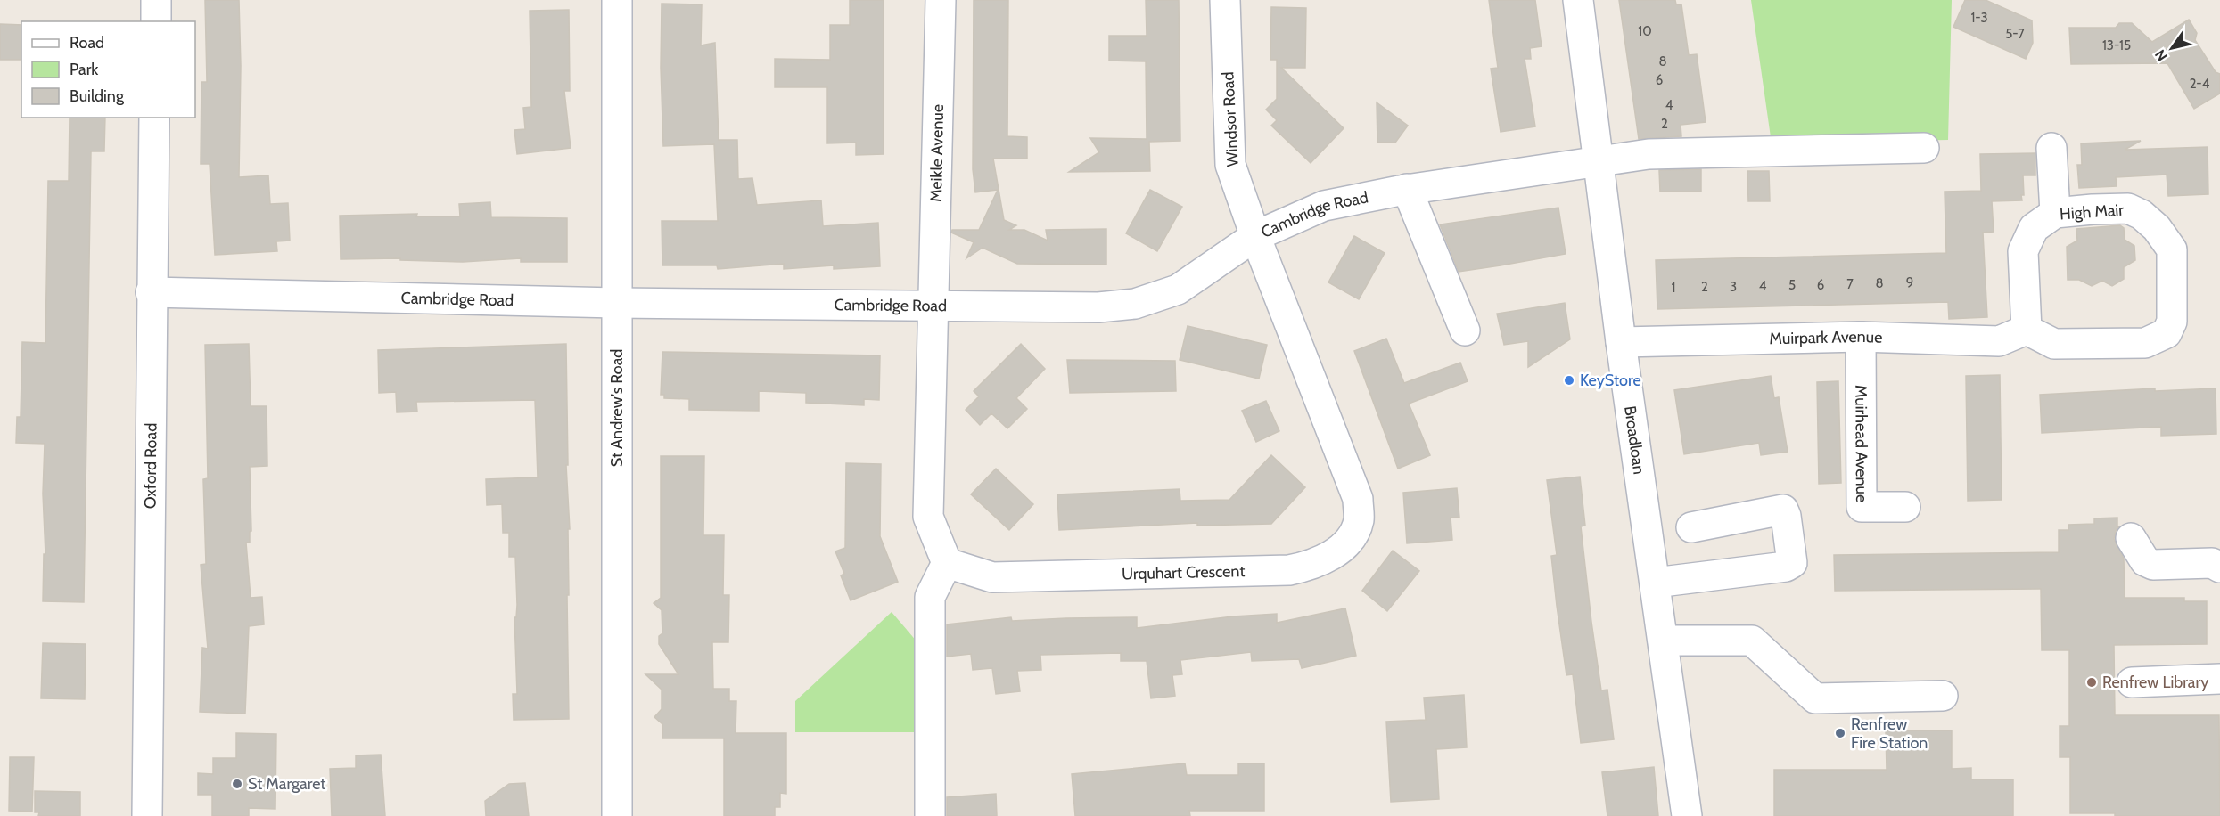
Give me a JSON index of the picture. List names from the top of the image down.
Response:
{
  "streets": {
    "street": [
      "Windsor Road",
      "Meikle Avenue",
      "High Mair",
      "Cambridge Road",
      "Muirpark Avenue",
      "St Andrew's Road",
      "Broadloan",
      "Muirhead Avenue",
      "Oxford Road",
      "Urquhart Crescent"
    ]
  },
  "crossings": [
    ["Windsor Road", "Cambridge Road"],
    ["Windsor Road", "Urquhart Crescent"],
    ["Meikle Avenue", "Cambridge Road"],
    ["High Mair", "Muirpark Avenue"],
    ["Cambridge Road", "St Andrew's Road"],
    ["Cambridge Road", "Broadloan"],
    ["Cambridge Road", "Oxford Road"],
    ["Cambridge Road", "Urquhart Crescent"],
    ["Muirpark Avenue", "Broadloan"],
    ["Muirpark Avenue", "Muirhead Avenue"]
  ],
  "places": [
    "KeyStore",
    "Renfrew Library",
    "Renfrew Fire Station",
    "St Margaret"
  ],
  "house_numbers": [
    "1-3",
    "10",
    "5-7",
    "13-15",
    "8",
    "6",
    "2-4",
    "4",
    "2",
    "9",
    "8",
    "7",
    "5",
    "6",
    "4",
    "2",
    "3",
    "1"
  ],
  "legend": ["Road", "Park", "Building"],
  "north": "bottom left"
}
